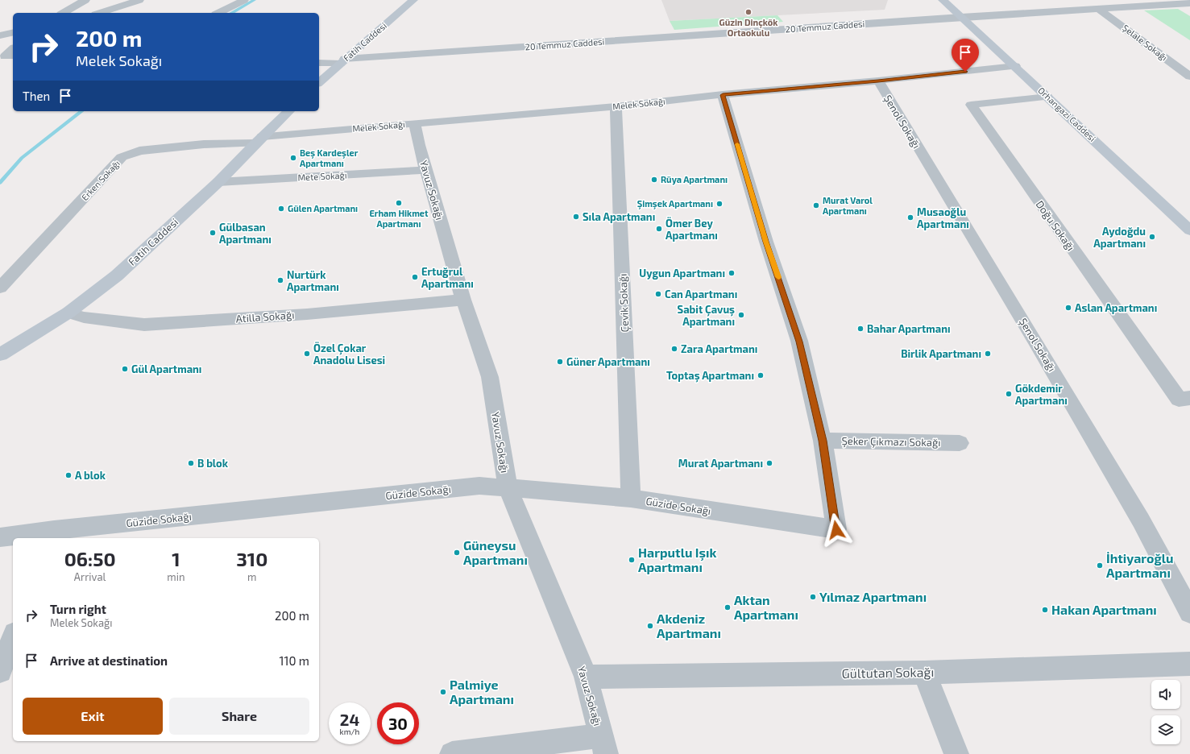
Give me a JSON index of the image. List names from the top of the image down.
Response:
{
  "streets": {
    "main road": ["Fatih Caddesi", "Orhangazi Caddesi"],
    "street": [
      "20 Temmuz Caddesi",
      "Şelale Sokağı",
      "Melek Sokağı",
      "Şenol Sokağı",
      "Mete Sokağı",
      "Erken Sokağı",
      "Yavuz Sokağı",
      "Doğu Sokağı",
      "Çevik Sokağı",
      "Atilla Sokağı",
      "Şeker Çıkmazı Sokağı",
      "Güzide Sokağı",
      "Gültutan Sokağı"
    ]
  },
  "crossings": [
    ["20 Temmuz Caddesi", "Fatih Caddesi"],
    ["20 Temmuz Caddesi", "Şelale Sokağı"],
    ["20 Temmuz Caddesi", "Orhangazi Caddesi"],
    ["Fatih Caddesi", "Melek Sokağı"],
    ["Fatih Caddesi", "Mete Sokağı"],
    ["Fatih Caddesi", "Erken Sokağı"],
    ["Fatih Caddesi", "Atilla Sokağı"],
    ["Melek Sokağı", "Orhangazi Caddesi"],
    ["Melek Sokağı", "Şenol Sokağı"],
    ["Melek Sokağı", "Erken Sokağı"],
    ["Melek Sokağı", "Yavuz Sokağı"],
    ["Melek Sokağı", "Çevik Sokağı"],
    ["Orhangazi Caddesi", "Doğu Sokağı"],
    ["Mete Sokağı", "Yavuz Sokağı"],
    ["Yavuz Sokağı", "Atilla Sokağı"],
    ["Yavuz Sokağı", "Güzide Sokağı"],
    ["Yavuz Sokağı", "Gültutan Sokağı"],
    ["Çevik Sokağı", "Güzide Sokağı"],
    ["Şeker Çıkmazı Sokağı", "Güzide Sokağı"]
  ],
  "places": [
    "Güzin Dinçkök Ortaokulu",
    "Beş Kardeşler Apartmanı",
    "Rüya Apartmanı",
    "Erham Hikmet Apartmanı",
    "Şimşek Apartmanı",
    "Murat Varol Apartmanı",
    "Gülen Apartmanı",
    "Sıla Apartmanı",
    "Musaoğlu Apartmanı",
    "Ömer Bey Apartmanı",
    "Gülbasan Apartmanı",
    "Aydoğdu Apartmanı",
    "Uygun Apartmanı",
    "Ertuğrul Apartmanı",
    "Nurtürk Apartmanı",
    "Can Apartmanı",
    "Aslan Apartmanı",
    "Sabit Çavuş Apartmanı",
    "Bahar Apartmanı",
    "Zara Apartmanı",
    "Özel Çokar Anadolu Lisesi",
    "Birlik Apartmanı",
    "Güner Apartmanı",
    "Gül Apartmanı",
    "Toptaş Apartmanı",
    "Gökdemir Apartmanı",
    "B blok",
    "Murat Apartmanı",
    "A blok",
    "Güneysu Apartmanı",
    "Harputlu Işık Apartmanı",
    "İhtiyaroğlu Apartmanı",
    "Yılmaz Apartmanı",
    "Aktan Apartmanı",
    "Hakan Apartmanı",
    "Akdeniz Apartmanı",
    "Palmiye Apartmanı"
  ],
  "page": {
    "turn": ["200 m", "Melek Sokağı"],
    "then": "Then",
    "eta": [
      "06:50",
      "Arrival",
      "1",
      "min",
      "310",
      "m"
    ],
    "list": [
      {
        "name": "Turn right",
        "note": "Melek Sokağı",
        "value": "200 m"
      },
      {
        "name": "Arrive at destination",
        "value": "110 m"
      }
    ],
    "buttons": ["Exit", "Share"],
    "speed": "24 km/h",
    "limit": "30"
  }
}
